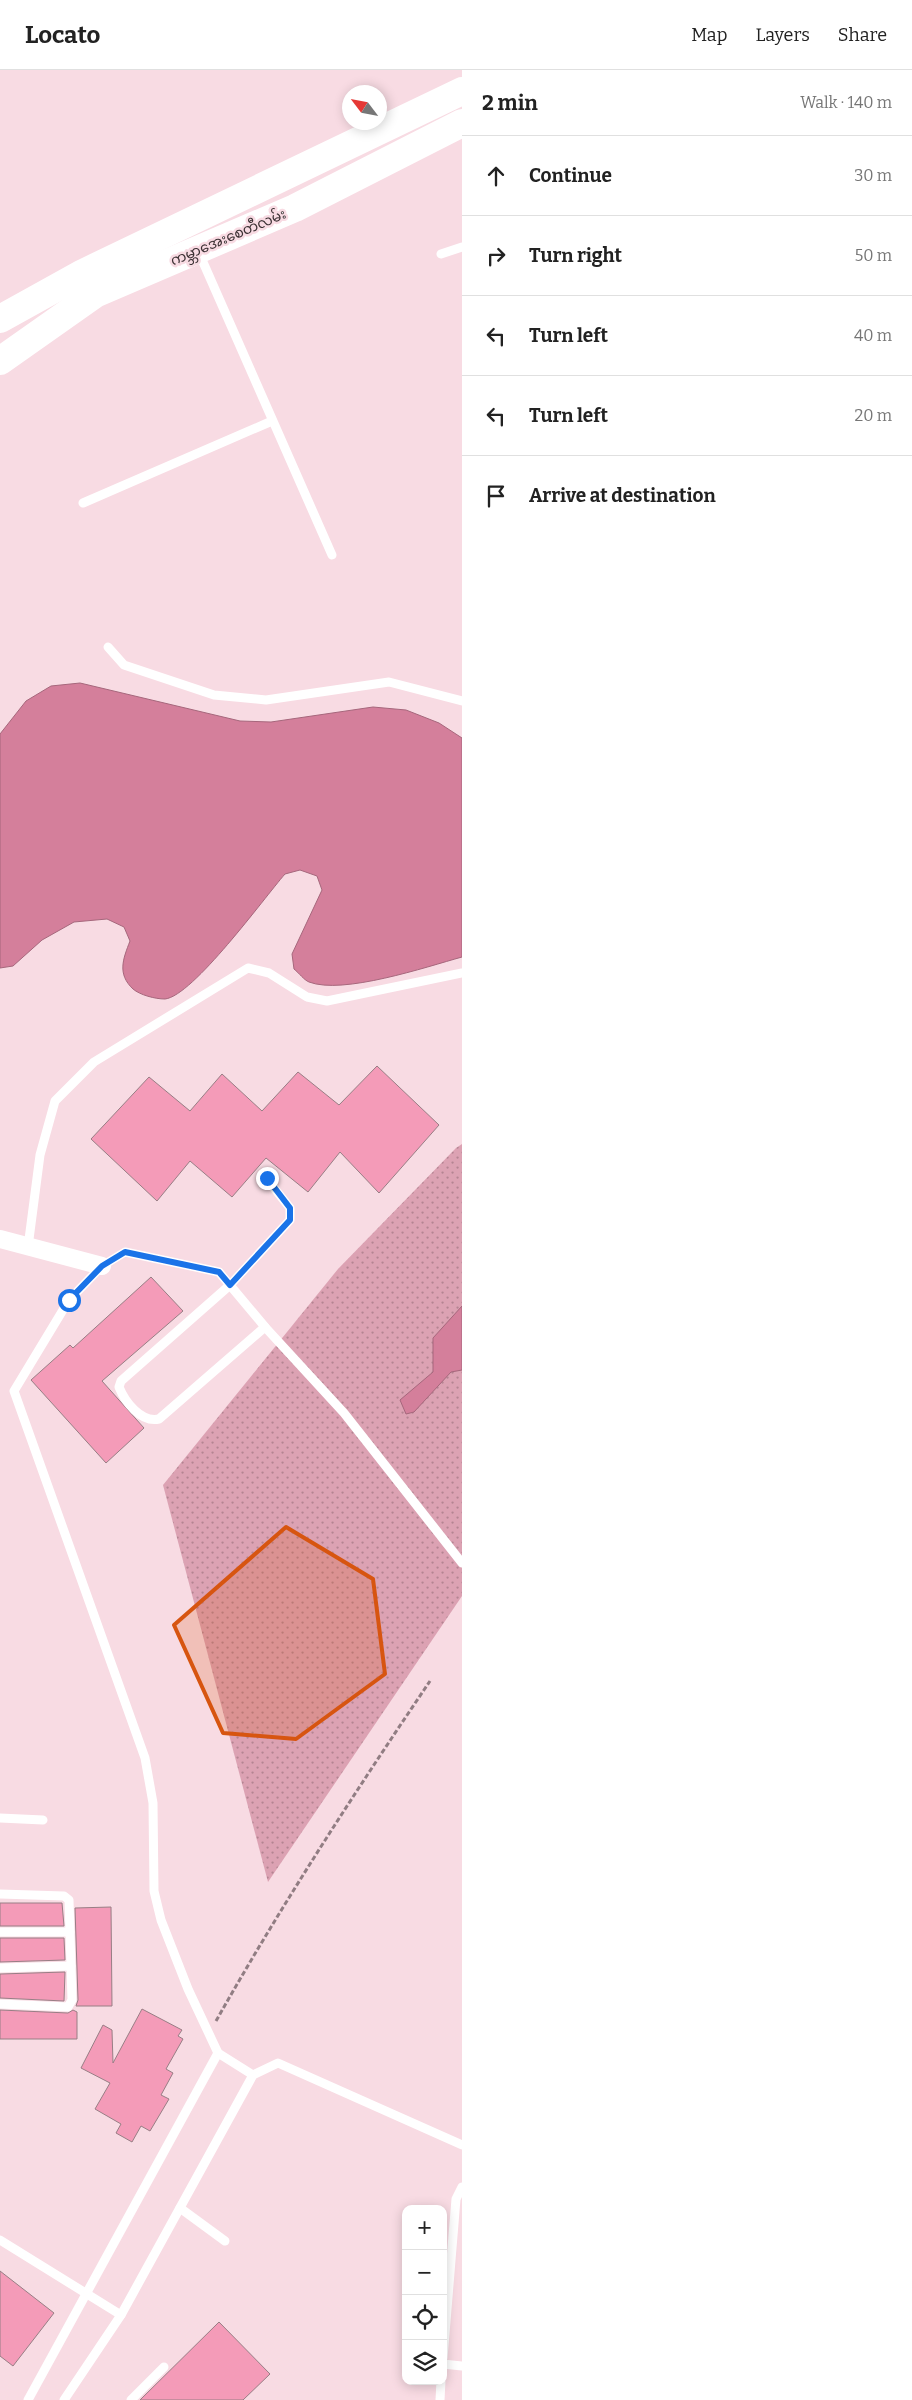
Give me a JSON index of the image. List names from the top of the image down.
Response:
{
  "streets": {
    "main road": ["ကမ္ဘာအေးစေတီလမ်း"]
  },
  "north": "top left",
  "page": {
    "header": "Locato",
    "nav": ["Map", "Layers", "Share"],
    "heading": ["2 min", "Walk · 140 m"],
    "list": [
      ["Continue", "30 m"],
      ["Turn right", "50 m"],
      ["Turn left", "40 m"],
      ["Turn left", "20 m"],
      "Arrive at destination"
    ],
    "map_buttons": ["+", "−"]
  }
}
